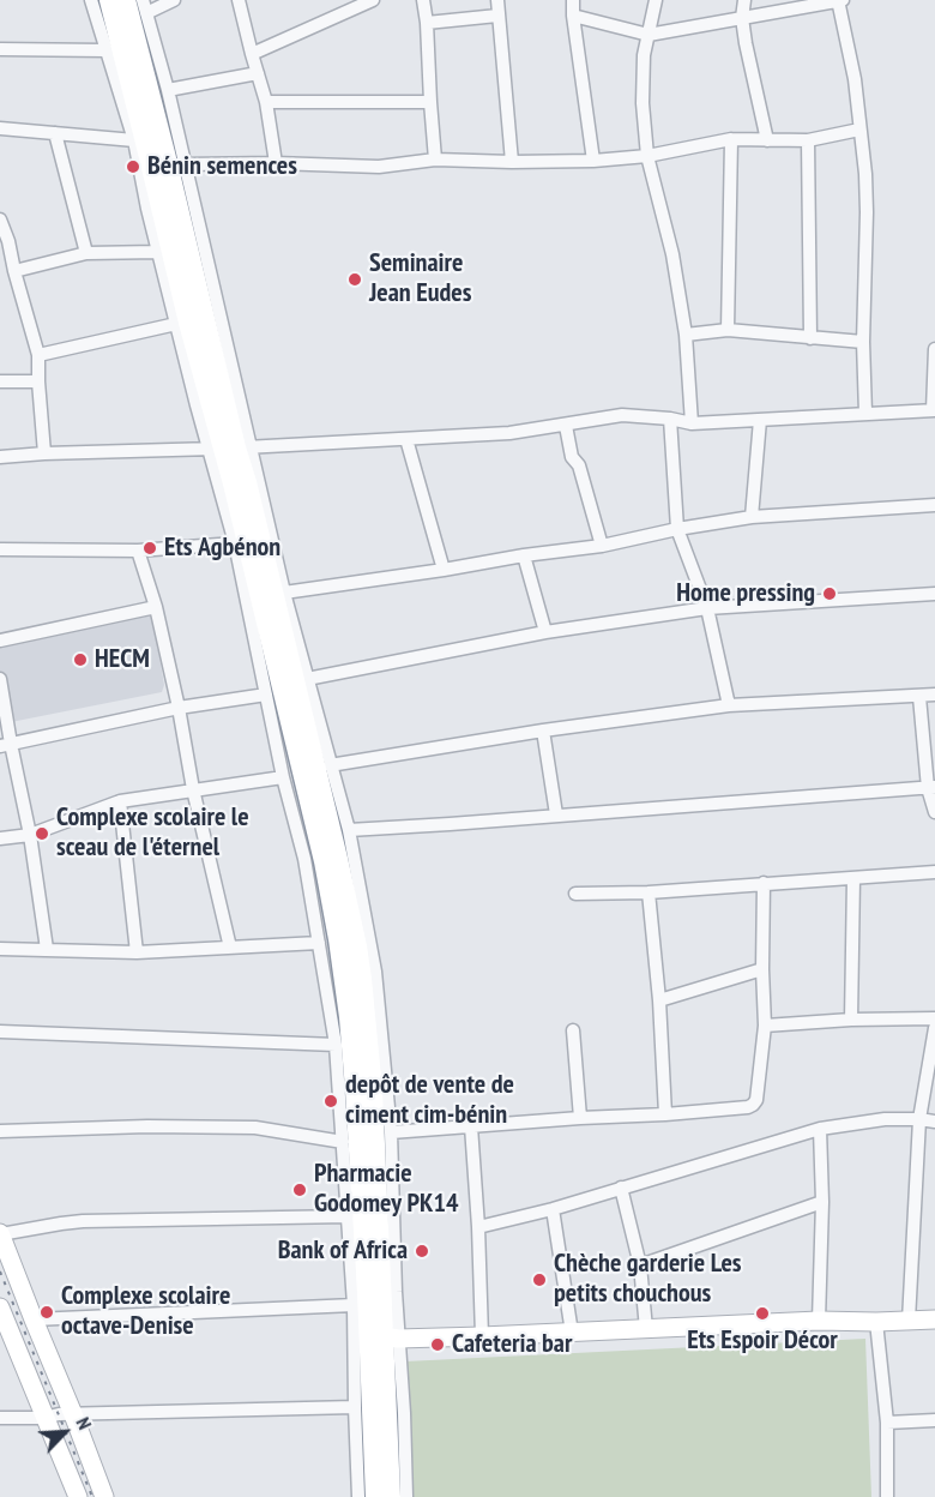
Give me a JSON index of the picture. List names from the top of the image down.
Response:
{
  "places": [
    "Bénin semences",
    "Seminaire Jean Eudes",
    "Ets Agbénon",
    "Home pressing",
    "HECM",
    "Complexe scolaire le sceau de l'éternel",
    "depôt de vente de ciment cim-bénin",
    "Pharmacie Godomey PK14",
    "Bank of Africa",
    "Chèche garderie Les petits chouchous",
    "Complexe scolaire octave-Denise",
    "Ets Espoir Décor",
    "Cafeteria bar"
  ],
  "north": "top right"
}
